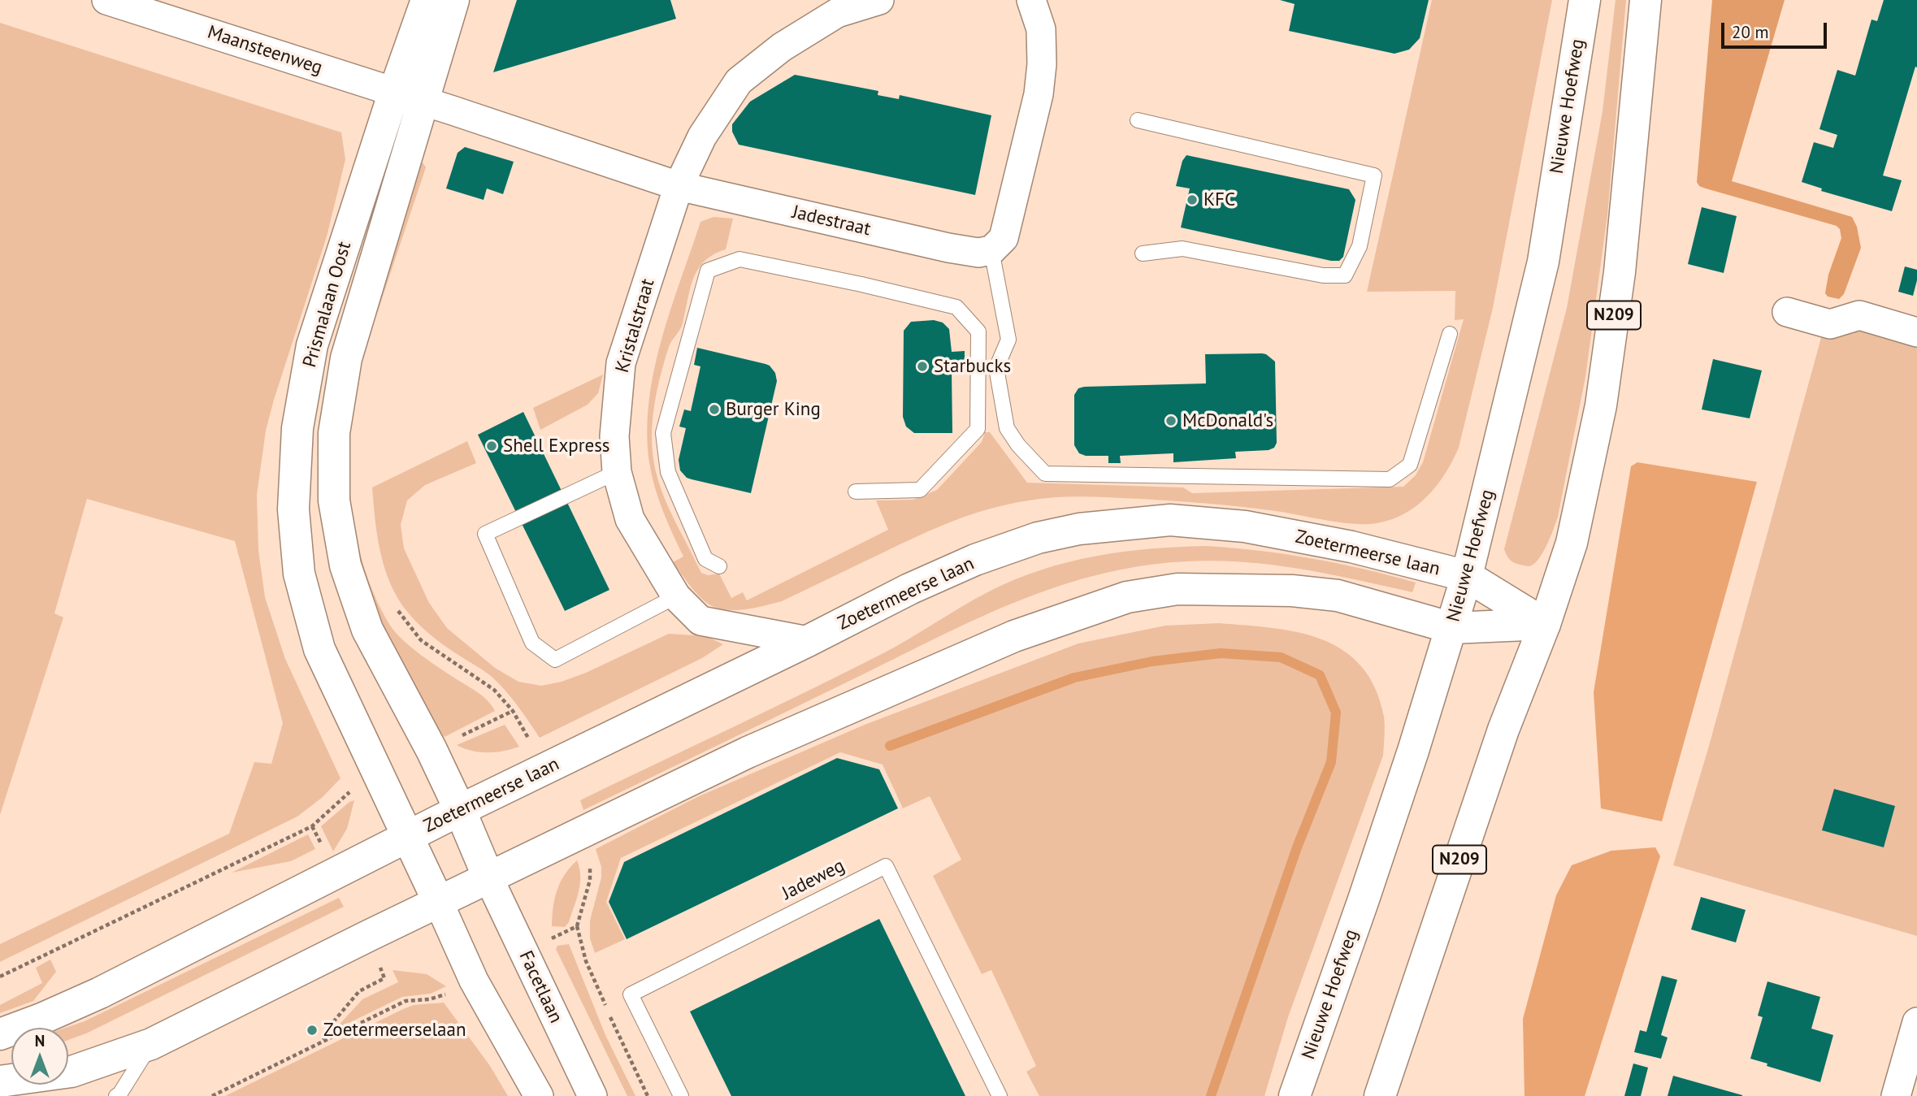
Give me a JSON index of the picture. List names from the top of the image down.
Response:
{
  "streets": {
    "street": [
      "Maansteenweg",
      "Nieuwe Hoefweg",
      "Jadestraat",
      "Prismalaan Oost",
      "N209",
      "Kristalstraat",
      "Zoetermeerse laan",
      "Facetlaan"
    ],
    "lane": ["Jadeweg"]
  },
  "crossings": [
    ["Maansteenweg", "Jadestraat"],
    ["Maansteenweg", "Prismalaan Oost"],
    ["Nieuwe Hoefweg", "Zoetermeerse laan"],
    ["Jadestraat", "Prismalaan Oost"],
    ["Jadestraat", "Kristalstraat"],
    ["Prismalaan Oost", "Zoetermeerse laan"],
    ["Prismalaan Oost", "Facetlaan"],
    ["N209", "Zoetermeerse laan"],
    ["Kristalstraat", "Zoetermeerse laan"]
  ],
  "places": [
    "KFC",
    "Starbucks",
    "Burger King",
    "McDonald's",
    "Shell Express",
    "Zoetermeerselaan"
  ],
  "scale_bar": "20 m",
  "north": "top"
}
